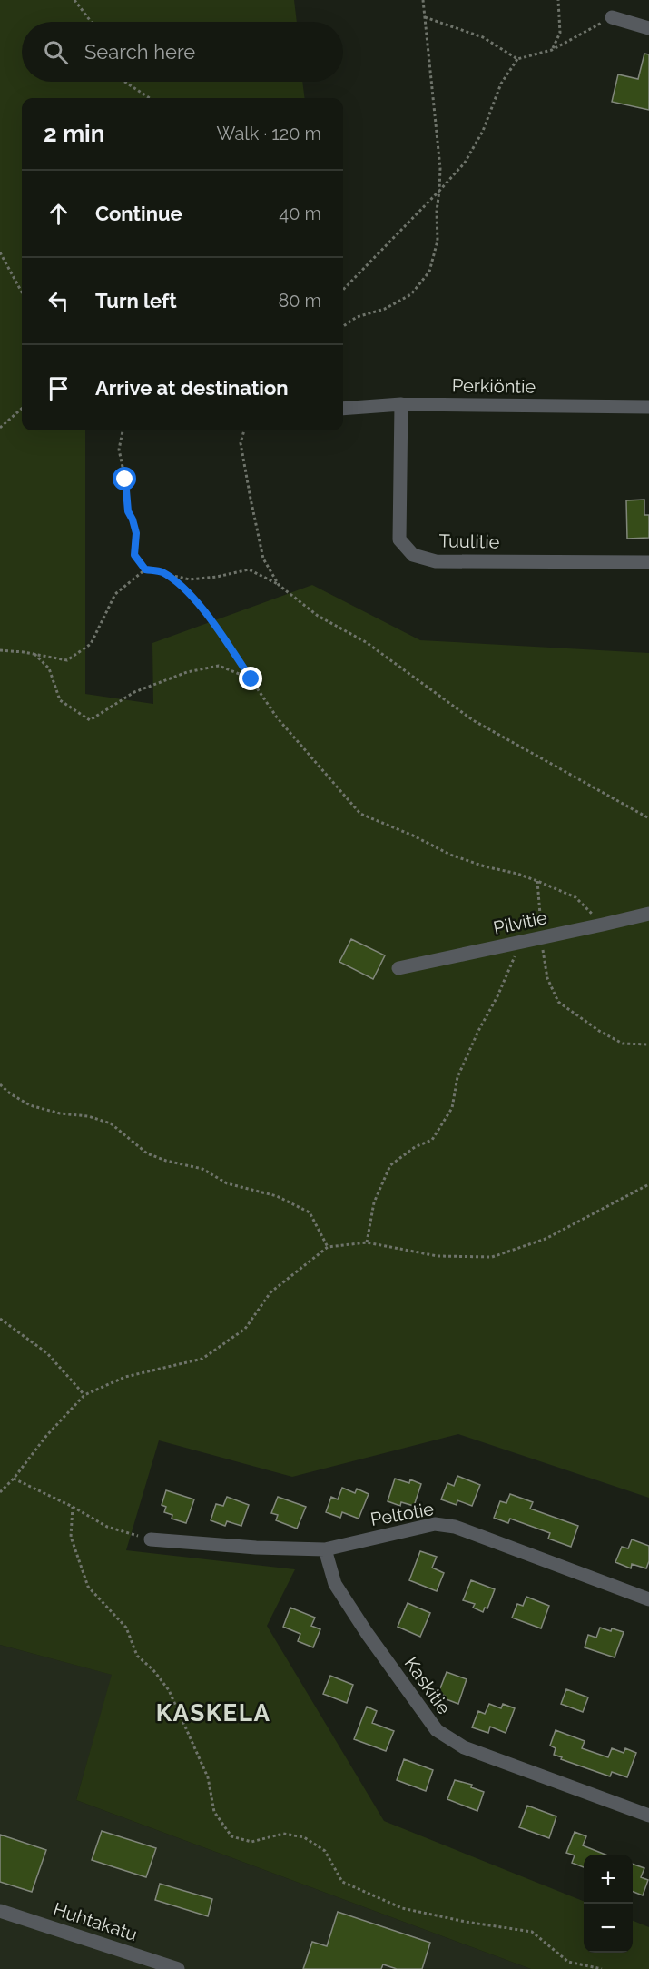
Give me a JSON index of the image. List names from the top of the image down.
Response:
{
  "streets": {
    "street": [
      "Perkiöntie",
      "Tuulitie",
      "Pilvitie",
      "Peltotie",
      "Kaskitie",
      "Huhtakatu"
    ]
  },
  "crossings": [
    ["Perkiöntie", "Tuulitie"],
    ["Peltotie", "Kaskitie"]
  ],
  "districts": ["KASKELA"],
  "page": {
    "search": "Search here",
    "heading": ["2 min", "Walk · 120 m"],
    "list": [
      ["Continue", "40 m"],
      ["Turn left", "80 m"],
      "Arrive at destination"
    ],
    "map_buttons": ["+", "−"]
  }
}
